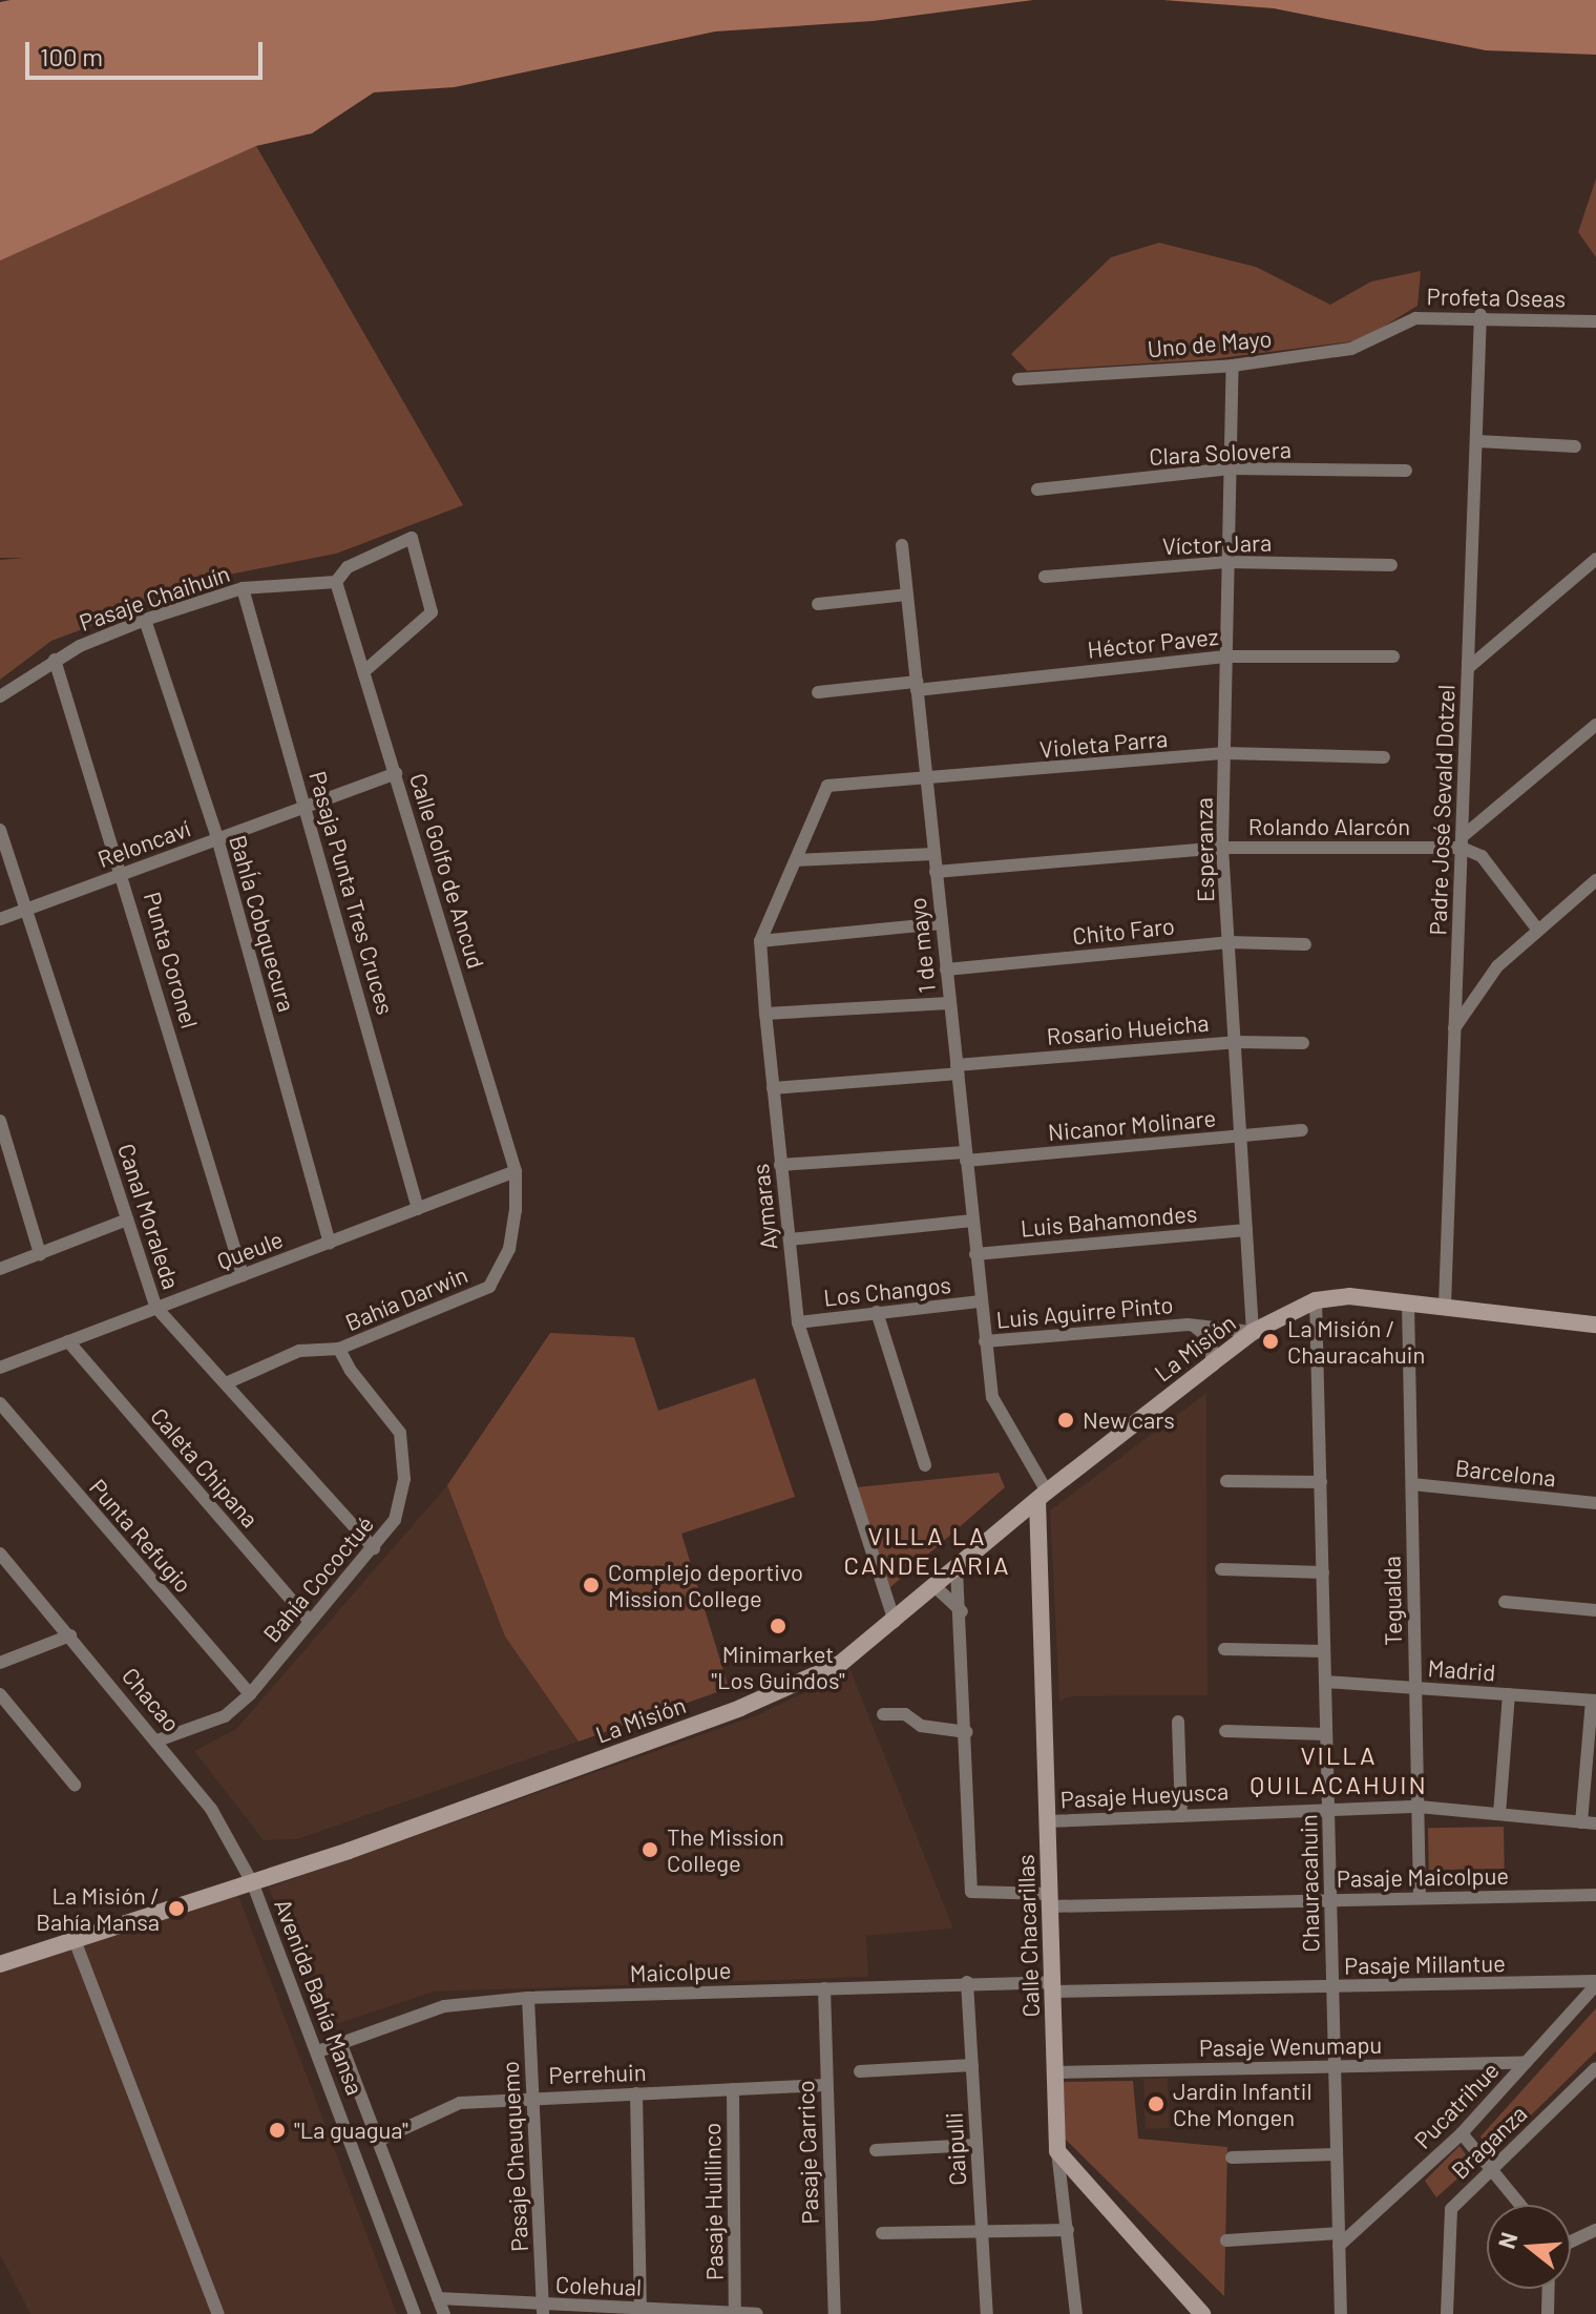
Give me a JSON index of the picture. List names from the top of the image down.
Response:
{
  "streets": {
    "street": [
      "Profeta Oseas",
      "Uno de Mayo",
      "Clara Solovera",
      "Víctor Jara",
      "Pasaje Chaihuín",
      "Héctor Pavez",
      "Violeta Parra",
      "Padre José Sevald Dotzel",
      "Rolando Alarcón",
      "Reloncaví",
      "Esperanza",
      "Calle Golfo de Ancud",
      "Pasaja Punta Tres Cruces",
      "BahÍa Cobquecura",
      "Chito Faro",
      "1 de mayo",
      "Punta Coronel",
      "Rosario Hueicha",
      "Nicanor Molinare",
      "Aymaras",
      "Canal Moraleda",
      "Luis Bahamondes",
      "Queule",
      "Los Changos",
      "Bahía Darwin",
      "Luis Aguirre Pinto",
      "La Misión",
      "Caleta Chipana",
      "Barcelona",
      "Punta Refugio",
      "Bahía Cococtué",
      "Tegualda",
      "Madrid",
      "Chacao",
      "Pasaje Hueyusca",
      "Pasaje Maicolpue",
      "Chauracahuin",
      "Calle Chacarillas",
      "Pasaje Millantue",
      "Maicolpue",
      "Avenida Bahía Mansa",
      "Pasaje Wenumapu",
      "Perrehuin",
      "Pucatrihue",
      "Braganza",
      "Caipulli",
      "Pasaje Carrico",
      "Pasaje Cheuquemo",
      "Pasaje Huillinco",
      "Colehual"
    ]
  },
  "crossings": [
    ["Profeta Oseas", "Uno de Mayo"],
    ["Profeta Oseas", "Padre José Sevald Dotzel"],
    ["Uno de Mayo", "Esperanza"],
    ["Clara Solovera", "Esperanza"],
    ["Víctor Jara", "Esperanza"],
    ["Pasaje Chaihuín", "Calle Golfo de Ancud"],
    ["Pasaje Chaihuín", "Pasaja Punta Tres Cruces"],
    ["Pasaje Chaihuín", "BahÍa Cobquecura"],
    ["Pasaje Chaihuín", "Punta Coronel"],
    ["Héctor Pavez", "Esperanza"],
    ["Héctor Pavez", "1 de mayo"],
    ["Violeta Parra", "Esperanza"],
    ["Violeta Parra", "1 de mayo"],
    ["Violeta Parra", "Aymaras"],
    ["Padre José Sevald Dotzel", "Rolando Alarcón"],
    ["Padre José Sevald Dotzel", "La Misión"],
    ["Rolando Alarcón", "Esperanza"],
    ["Rolando Alarcón", "1 de mayo"],
    ["Reloncaví", "Calle Golfo de Ancud"],
    ["Reloncaví", "Pasaja Punta Tres Cruces"],
    ["Reloncaví", "BahÍa Cobquecura"],
    ["Reloncaví", "Punta Coronel"],
    ["Reloncaví", "Canal Moraleda"],
    ["Esperanza", "Chito Faro"],
    ["Esperanza", "Rosario Hueicha"],
    ["Esperanza", "Nicanor Molinare"],
    ["Esperanza", "Luis Bahamondes"],
    ["Esperanza", "Luis Aguirre Pinto"],
    ["Esperanza", "La Misión"],
    ["Calle Golfo de Ancud", "Queule"],
    ["Calle Golfo de Ancud", "Bahía Darwin"],
    ["Pasaja Punta Tres Cruces", "Queule"],
    ["BahÍa Cobquecura", "Queule"],
    ["Chito Faro", "1 de mayo"],
    ["1 de mayo", "Rosario Hueicha"],
    ["1 de mayo", "Nicanor Molinare"],
    ["1 de mayo", "Luis Bahamondes"],
    ["1 de mayo", "Los Changos"],
    ["1 de mayo", "Luis Aguirre Pinto"],
    ["1 de mayo", "La Misión"],
    ["1 de mayo", "Calle Chacarillas"],
    ["Punta Coronel", "Queule"],
    ["Rosario Hueicha", "Aymaras"],
    ["Nicanor Molinare", "Aymaras"],
    ["Aymaras", "Los Changos"],
    ["Aymaras", "La Misión"],
    ["Canal Moraleda", "Queule"],
    ["Canal Moraleda", "Bahía Darwin"],
    ["Canal Moraleda", "Bahía Cococtué"],
    ["Queule", "Bahía Darwin"],
    ["Queule", "Caleta Chipana"],
    ["Bahía Darwin", "Bahía Cococtué"],
    ["Luis Aguirre Pinto", "La Misión"],
    ["La Misión", "Tegualda"],
    ["La Misión", "Chacao"],
    ["La Misión", "Chauracahuin"],
    ["La Misión", "Calle Chacarillas"],
    ["La Misión", "Avenida Bahía Mansa"],
    ["Caleta Chipana", "Bahía Cococtué"],
    ["Barcelona", "Tegualda"],
    ["Punta Refugio", "Bahía Cococtué"],
    ["Bahía Cococtué", "Chacao"],
    ["Tegualda", "Madrid"],
    ["Tegualda", "Pasaje Hueyusca"],
    ["Tegualda", "Pasaje Maicolpue"],
    ["Madrid", "Chauracahuin"],
    ["Chacao", "Avenida Bahía Mansa"],
    ["Pasaje Hueyusca", "Chauracahuin"],
    ["Pasaje Hueyusca", "Calle Chacarillas"],
    ["Pasaje Maicolpue", "Chauracahuin"],
    ["Pasaje Maicolpue", "Calle Chacarillas"],
    ["Chauracahuin", "Pasaje Millantue"],
    ["Chauracahuin", "Pasaje Wenumapu"],
    ["Chauracahuin", "Pucatrihue"],
    ["Calle Chacarillas", "Pasaje Millantue"],
    ["Calle Chacarillas", "Maicolpue"],
    ["Calle Chacarillas", "Pasaje Wenumapu"],
    ["Pasaje Millantue", "Maicolpue"],
    ["Pasaje Millantue", "Pucatrihue"],
    ["Maicolpue", "Avenida Bahía Mansa"],
    ["Maicolpue", "Caipulli"],
    ["Maicolpue", "Pasaje Carrico"],
    ["Maicolpue", "Pasaje Cheuquemo"],
    ["Avenida Bahía Mansa", "Perrehuin"],
    ["Avenida Bahía Mansa", "Colehual"],
    ["Pasaje Wenumapu", "Pucatrihue"],
    ["Perrehuin", "Pasaje Carrico"],
    ["Perrehuin", "Pasaje Cheuquemo"],
    ["Perrehuin", "Pasaje Huillinco"],
    ["Pasaje Cheuquemo", "Colehual"],
    ["Pasaje Huillinco", "Colehual"]
  ],
  "districts": ["VILLA LA CANDELARIA", "VILLA QUILACAHUIN"],
  "places": [
    "La Misión / Chauracahuin",
    "New cars",
    "Complejo deportivo Mission College",
    "Minimarket \"Los Guindos\"",
    "The Mission College",
    "La Misión / Bahía Mansa",
    "Jardin Infantil Che Mongen",
    "\"La guagua\""
  ],
  "scale_bar": "100 m",
  "north": "left"
}
